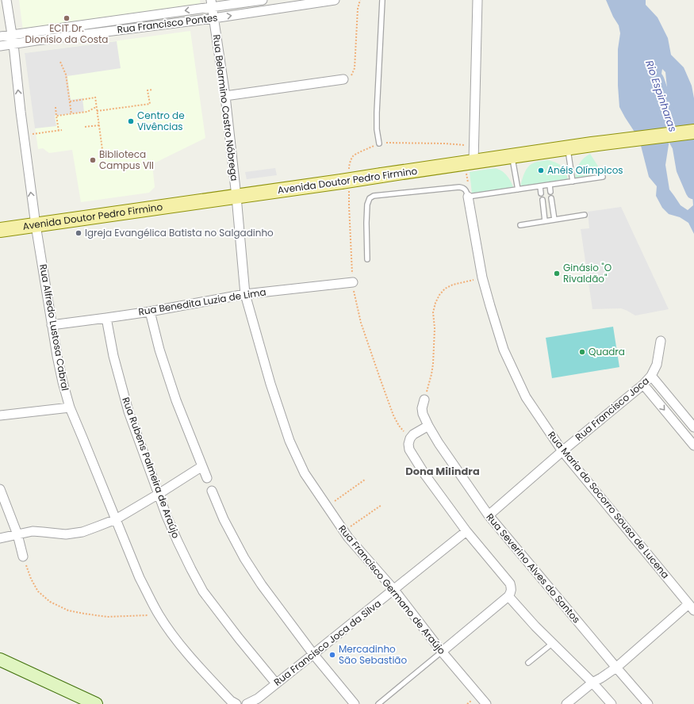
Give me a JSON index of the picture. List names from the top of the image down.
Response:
{
  "streets": {
    "main road": ["Avenida Doutor Pedro Firmino"],
    "street": [
      "Rua Francisco Pontes",
      "Rua Belarmino Castro Nóbrega",
      "Rua Benedita Luzia de Lima",
      "Rua Alfredo Lustosa Cabral",
      "Rua Francisco Joca",
      "Rua Rubens Palmeira de Araújo",
      "Rua Maria do Socorro Sousa de Lucena",
      "Rua Severino Alves do Santos",
      "Rua Francisco Germano de Araújo",
      "Rua Francisco Joca da Silva"
    ]
  },
  "crossings": [
    ["Rua Francisco Pontes", "Rua Belarmino Castro Nóbrega"],
    ["Rua Francisco Pontes", "Rua Alfredo Lustosa Cabral"],
    ["Rua Belarmino Castro Nóbrega", "Avenida Doutor Pedro Firmino"],
    ["Rua Belarmino Castro Nóbrega", "Rua Francisco Germano de Araújo"],
    ["Avenida Doutor Pedro Firmino", "Rua Alfredo Lustosa Cabral"],
    ["Avenida Doutor Pedro Firmino", "Rua Francisco Germano de Araújo"],
    ["Rua Benedita Luzia de Lima", "Rua Alfredo Lustosa Cabral"],
    ["Rua Benedita Luzia de Lima", "Rua Rubens Palmeira de Araújo"],
    ["Rua Benedita Luzia de Lima", "Rua Francisco Germano de Araújo"],
    ["Rua Francisco Joca", "Rua Maria do Socorro Sousa de Lucena"],
    ["Rua Francisco Joca", "Rua Severino Alves do Santos"],
    ["Rua Rubens Palmeira de Araújo", "Rua Francisco Joca da Silva"],
    ["Rua Francisco Germano de Araújo", "Rua Francisco Joca da Silva"]
  ],
  "districts": ["Dona Milindra"],
  "water": ["Rio Espinharas"],
  "places": [
    "ECIT Dr. Dionísio da Costa",
    "Centro de Vivências",
    "Biblioteca Campus VII",
    "Anéis Olímpicos",
    "Igreja Evangélica Batista no Salgadinho",
    "Ginásio \"O Rivaldão\"",
    "Quadra",
    "Mercadinho São Sebastião"
  ]
}
